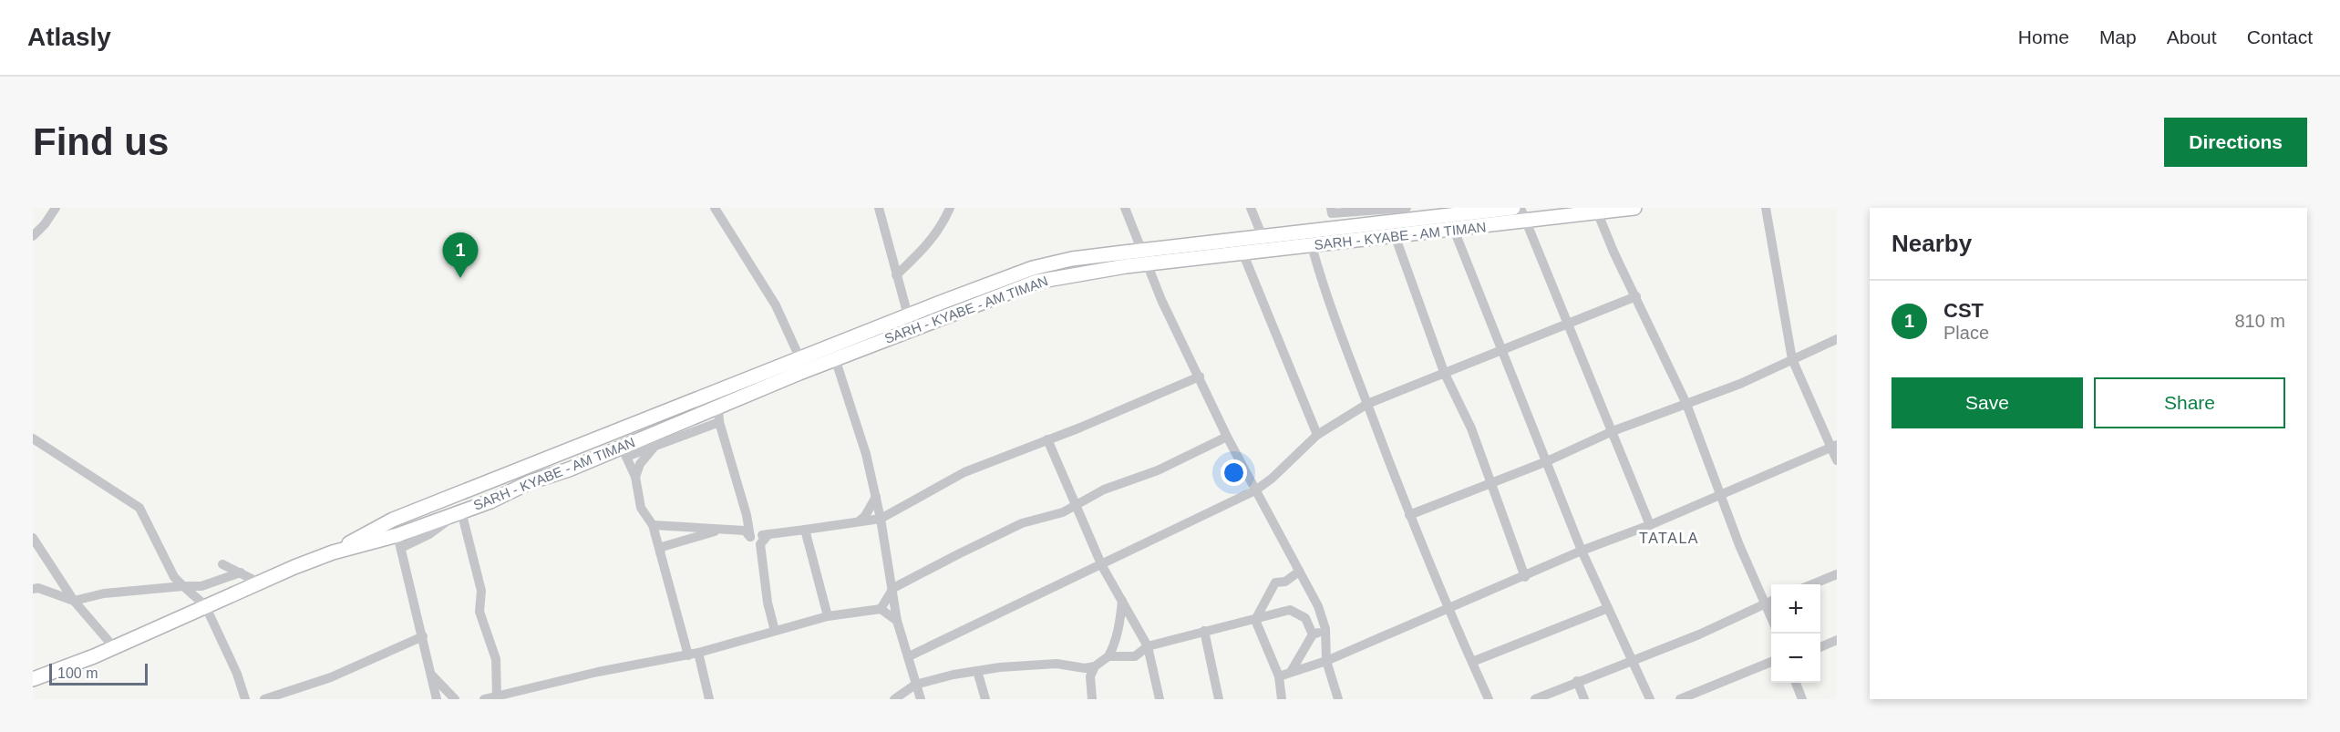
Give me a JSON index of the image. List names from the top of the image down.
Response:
{
  "streets": {
    "highway": ["SARH - KYABE - AM TIMAN"]
  },
  "districts": ["TATALA"],
  "scale_bar": "100 m",
  "page": {
    "header": "Atlasly",
    "nav": [
      "Home",
      "Map",
      "About",
      "Contact"
    ],
    "buttons": [
      "Directions",
      ["Save", "Share"]
    ],
    "title": "Find us",
    "heading": "Nearby",
    "pins": "1",
    "list": [
      {
        "mark": "1",
        "name": "CST",
        "note": "Place",
        "value": "810 m"
      }
    ],
    "map_buttons": ["+", "−"],
    "scale": "100 m"
  }
}
